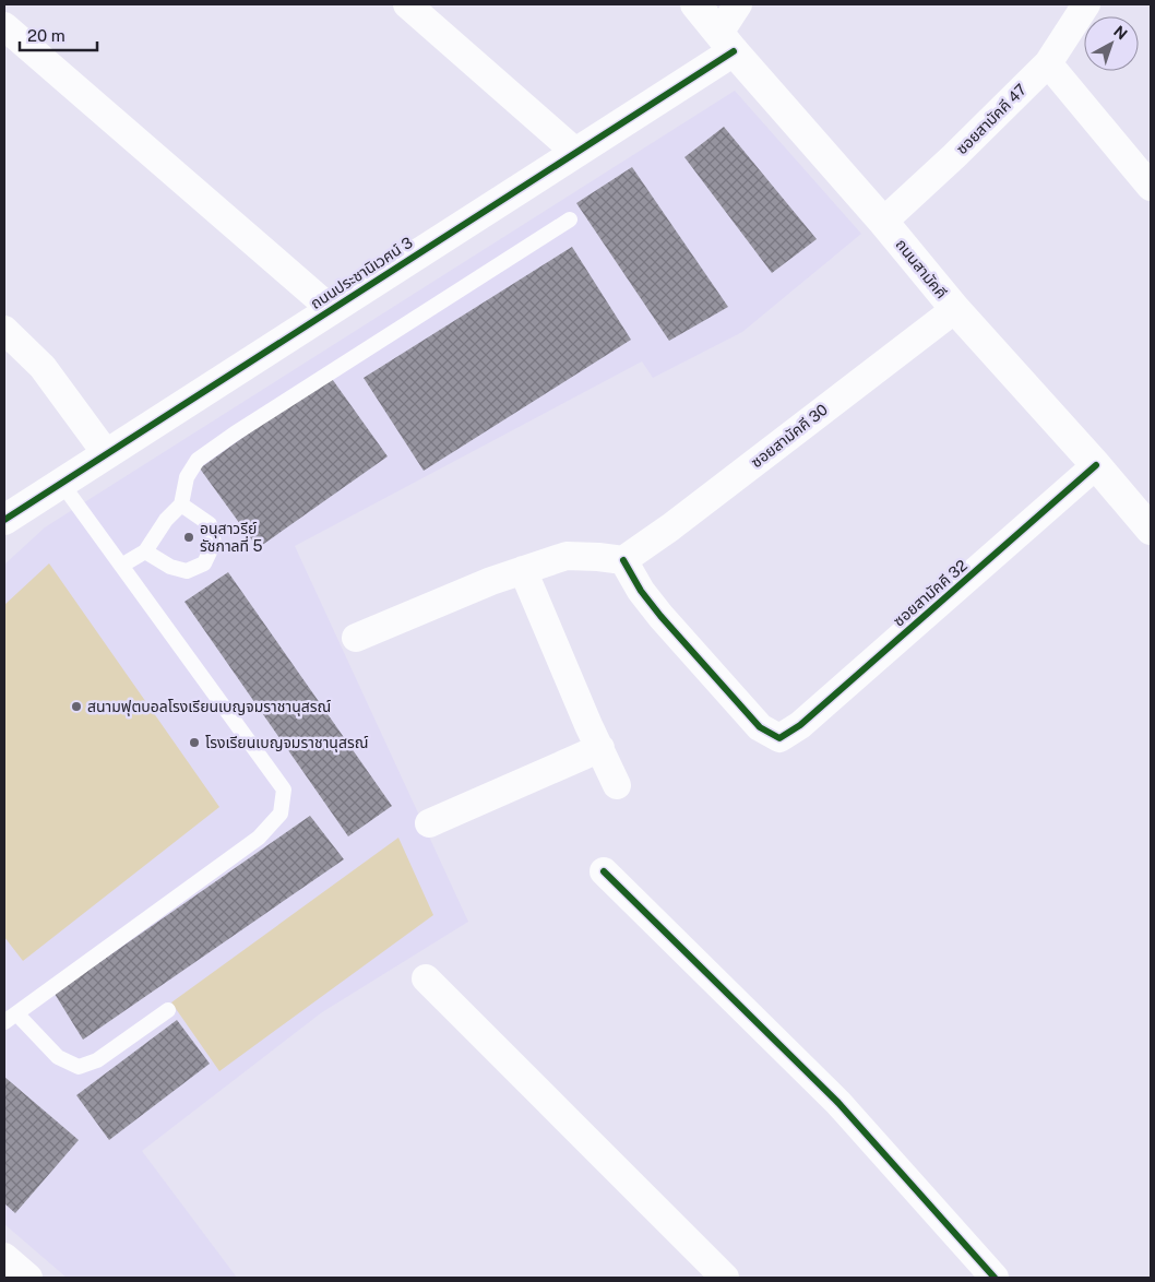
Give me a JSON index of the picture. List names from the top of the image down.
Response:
{
  "streets": {
    "street": [
      "ซอยสามัคคี 47",
      "ถนนสามัคคี",
      "ถนนประชานิเวศน์ 3",
      "ซอยสามัคคี 30",
      "ซอยสามัคคี 32"
    ]
  },
  "crossings": [
    ["ซอยสามัคคี 47", "ถนนสามัคคี"],
    ["ถนนสามัคคี", "ถนนประชานิเวศน์ 3"],
    ["ถนนสามัคคี", "ซอยสามัคคี 30"],
    ["ถนนสามัคคี", "ซอยสามัคคี 32"],
    ["ซอยสามัคคี 30", "ซอยสามัคคี 32"]
  ],
  "places": ["อนุสาวรีย์ รัชกาลที่ 5", "สนามฟุตบอลโรงเรียนเบญจมราชานุสรณ์", "โรงเรียนเบญจมราชานุสรณ์"],
  "scale_bar": "20 m",
  "north": "top right"
}
